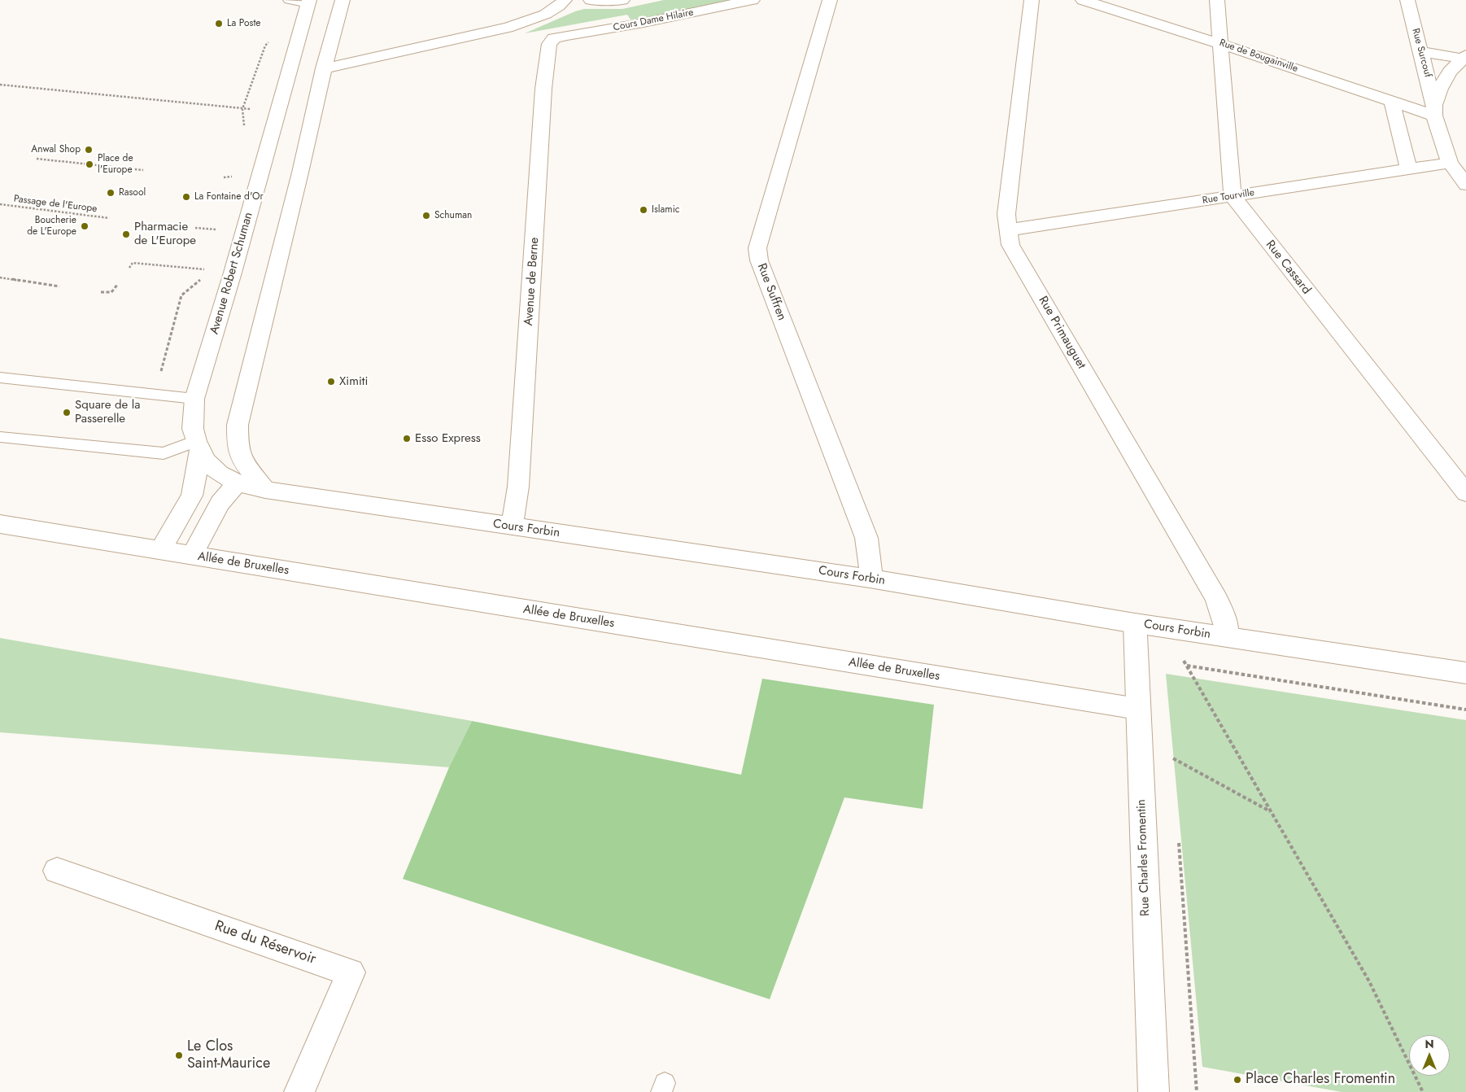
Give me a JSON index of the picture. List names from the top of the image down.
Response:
{
  "streets": {
    "street": [
      "Cours Dame Hilaire",
      "Rue Surcouf",
      "Rue de Bougainville",
      "Rue Tourville",
      "Rue Cassard",
      "Avenue Robert Schuman",
      "Avenue de Berne",
      "Rue Suffren",
      "Rue Primauguet",
      "Cours Forbin",
      "Allée de Bruxelles",
      "Rue Charles Fromentin",
      "Rue du Réservoir"
    ],
    "path": ["Passage de l'Europe"]
  },
  "crossings": [
    ["Cours Dame Hilaire", "Avenue de Berne"],
    ["Rue Surcouf", "Rue de Bougainville"],
    ["Rue Surcouf", "Rue Tourville"],
    ["Rue Tourville", "Rue Cassard"],
    ["Rue Tourville", "Rue Primauguet"],
    ["Avenue de Berne", "Cours Forbin"],
    ["Rue Suffren", "Cours Forbin"],
    ["Rue Primauguet", "Cours Forbin"],
    ["Cours Forbin", "Rue Charles Fromentin"],
    ["Allée de Bruxelles", "Rue Charles Fromentin"]
  ],
  "places": [
    "La Poste",
    "Anwal Shop",
    "Place de l'Europe",
    "Rasool",
    "La Fontaine d'Or",
    "Islamic",
    "Schuman",
    "Boucherie de L'Europe",
    "Pharmacie de L'Europe",
    "Ximiti",
    "Square de la Passerelle",
    "Esso Express",
    "Le Clos Saint-Maurice",
    "Place Charles Fromentin"
  ],
  "north": "top"
}
